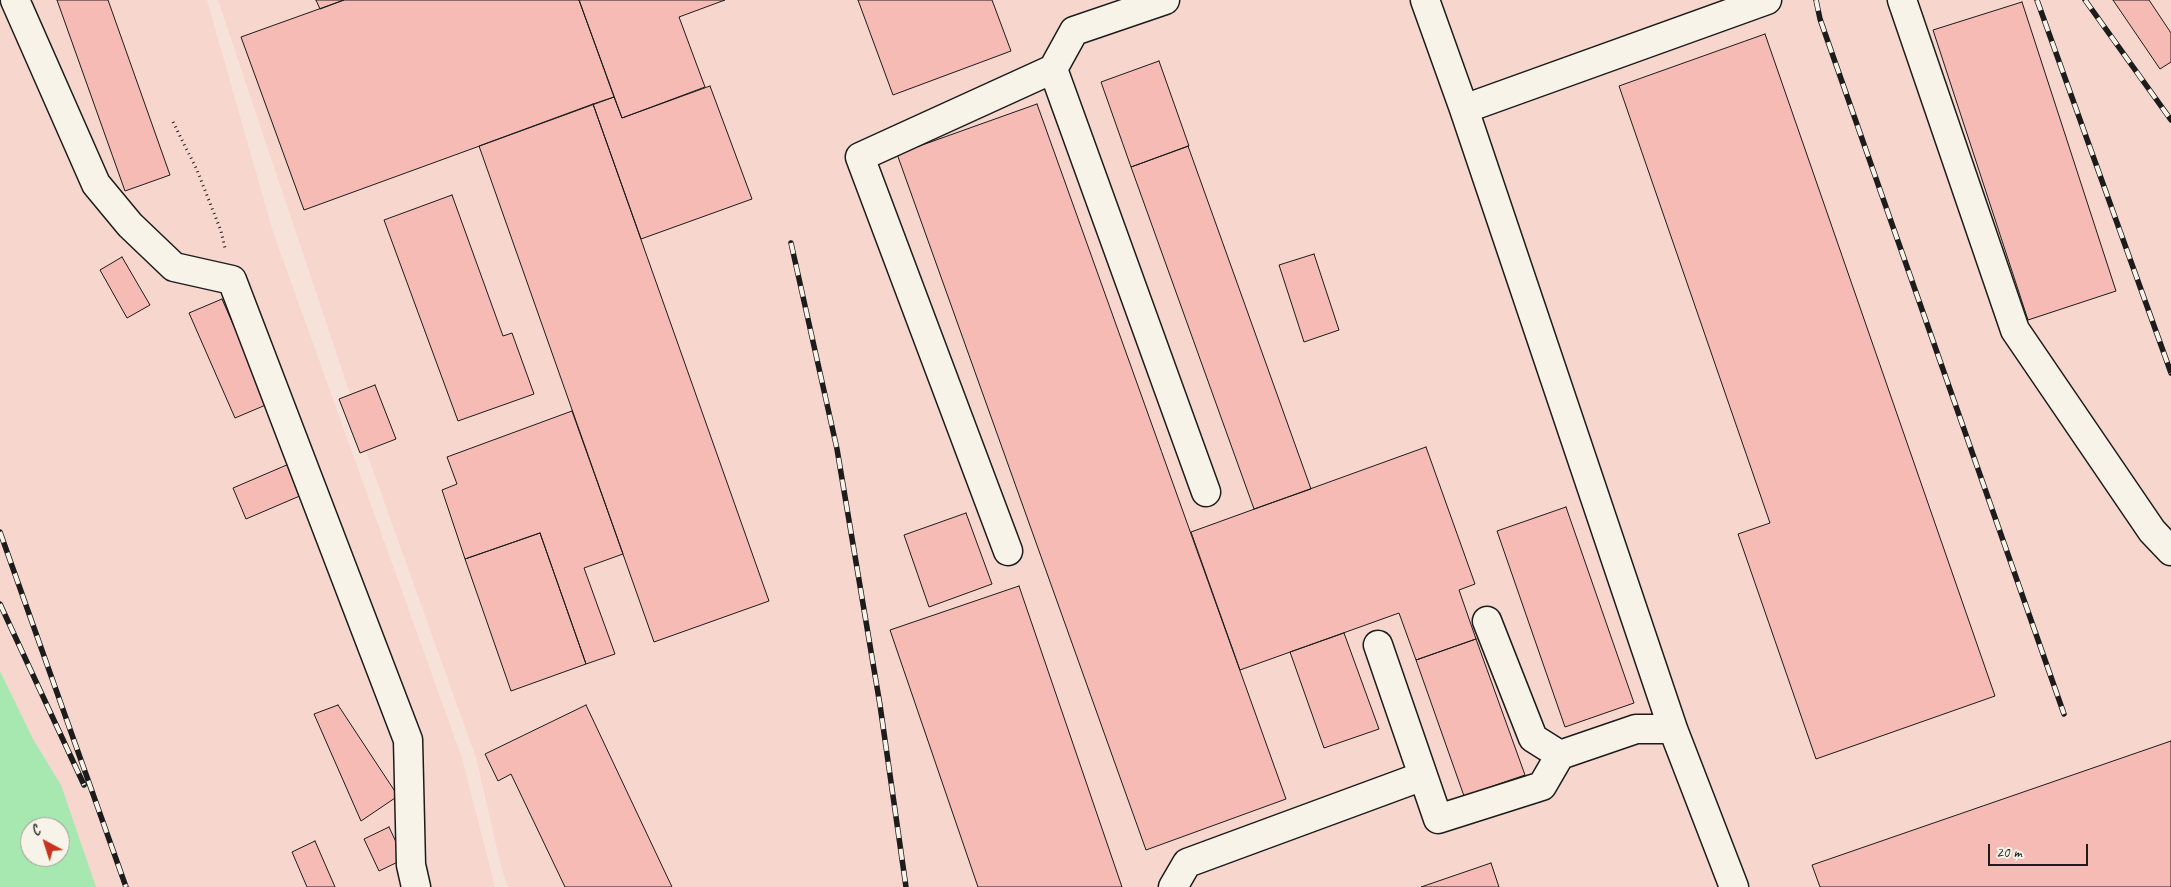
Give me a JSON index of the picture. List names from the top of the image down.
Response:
{
  "scale_bar": "20 m",
  "north": "top left"
}
